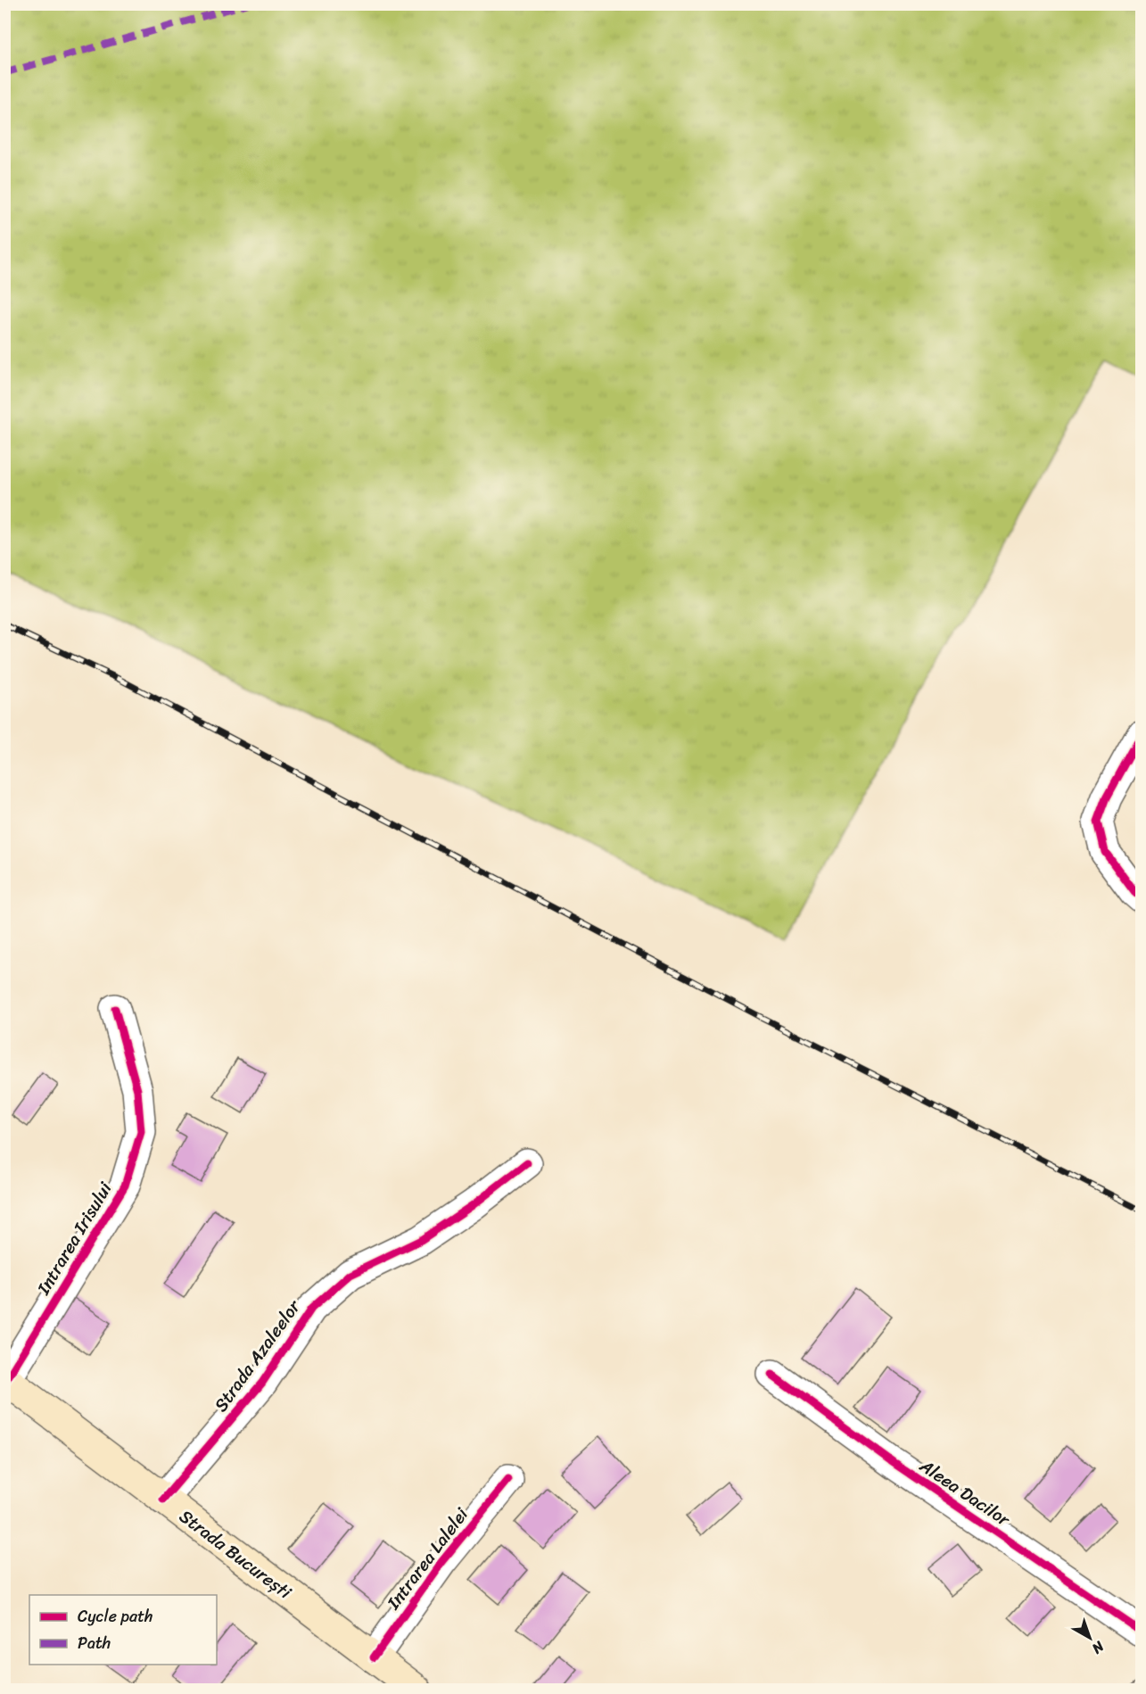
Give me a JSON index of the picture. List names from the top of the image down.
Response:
{
  "streets": {
    "main road": ["Strada București"],
    "street": [
      "Intrarea Irisului",
      "Strada Azaleelor",
      "Aleea Dacilor",
      "Intrarea Lalelei"
    ]
  },
  "crossings": [
    ["Intrarea Irisului", "Strada București"],
    ["Strada Azaleelor", "Strada București"],
    ["Strada București", "Intrarea Lalelei"]
  ],
  "legend": ["Cycle path", "Path"],
  "north": "bottom right"
}
